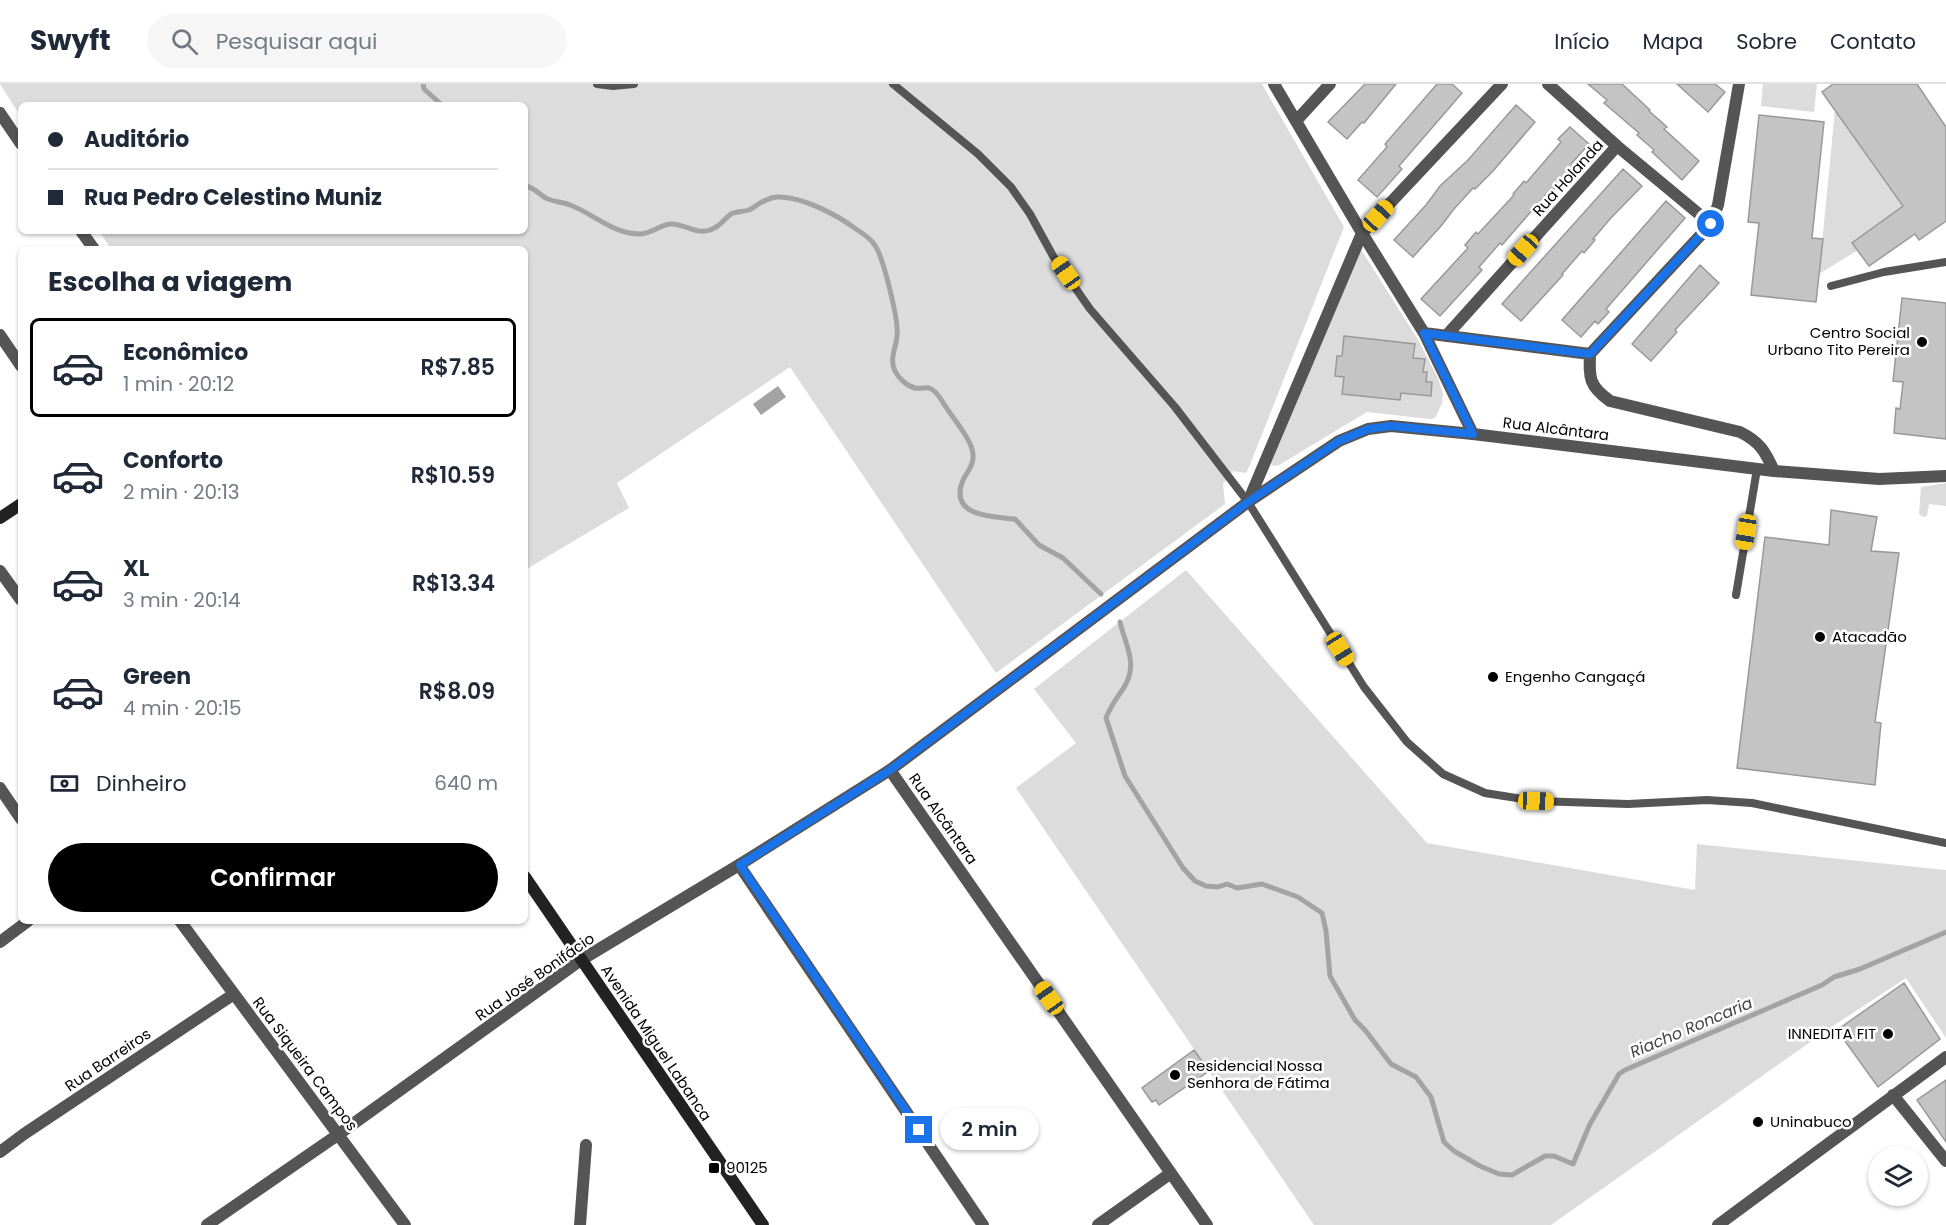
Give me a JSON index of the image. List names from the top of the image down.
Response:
{
  "streets": {
    "main road": ["Avenida Miguel Labanca"],
    "street": [
      "Rua Holanda",
      "Rua Alcântara",
      "Rua José Bonifácio",
      "Rua Barreiros",
      "Rua Siqueira Campos"
    ]
  },
  "crossings": [
    ["Rua Alcântara", "Rua José Bonifácio"],
    ["Rua José Bonifácio", "Avenida Miguel Labanca"],
    ["Rua José Bonifácio", "Rua Siqueira Campos"],
    ["Rua Barreiros", "Rua Siqueira Campos"]
  ],
  "water": ["Riacho Roncaria"],
  "places": {
    "other": [
      "Centro Social Urbano Tito Pereira",
      "Atacadão",
      "Engenho Cangaçá",
      "INNEDITA FIT",
      "Residencial Nossa Senhora de Fátima",
      "Uninabuco"
    ],
    "transit": ["90125"]
  },
  "page": {
    "header": "Swyft",
    "search": "Pesquisar aqui",
    "nav": [
      "Início",
      "Mapa",
      "Sobre",
      "Contato"
    ],
    "banner": ["Auditório", "Rua Pedro Celestino Muniz"],
    "heading": "Escolha a viagem",
    "list": [
      {
        "name": "Econômico",
        "note": "1 min · 20:12",
        "value": "R$7.85"
      },
      {
        "name": "Conforto",
        "note": "2 min · 20:13",
        "value": "R$10.59"
      },
      {
        "name": "XL",
        "note": "3 min · 20:14",
        "value": "R$13.34"
      },
      {
        "name": "Green",
        "note": "4 min · 20:15",
        "value": "R$8.09"
      }
    ],
    "pay": ["Dinheiro", "640 m"],
    "buttons": "Confirmar",
    "bubble": "2 min"
  }
}
